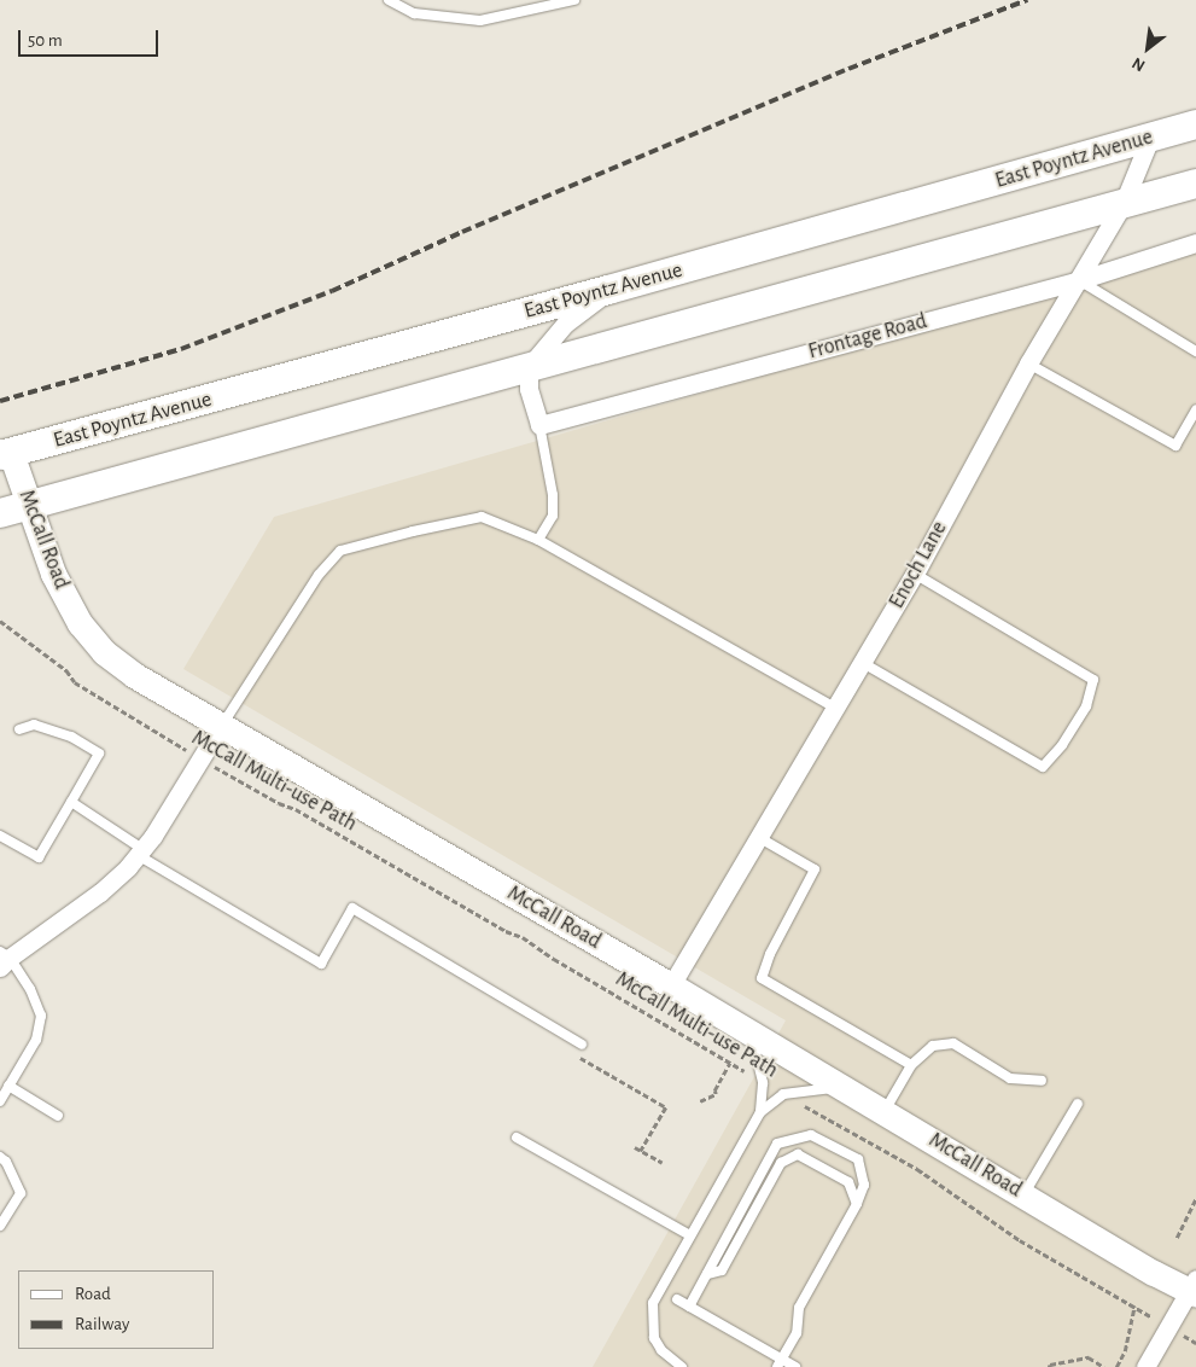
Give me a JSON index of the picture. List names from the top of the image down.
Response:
{
  "streets": {
    "highway": ["East Poyntz Avenue"],
    "main road": ["McCall Road"],
    "street": ["Frontage Road", "Enoch Lane"],
    "path": ["McCall Multi-use Path"]
  },
  "crossings": [
    ["East Poyntz Avenue", "McCall Road"],
    ["East Poyntz Avenue", "Enoch Lane"],
    ["Frontage Road", "Enoch Lane"],
    ["McCall Road", "Enoch Lane"]
  ],
  "legend": ["Road", "Railway"],
  "scale_bar": "50 m",
  "north": "bottom left"
}
